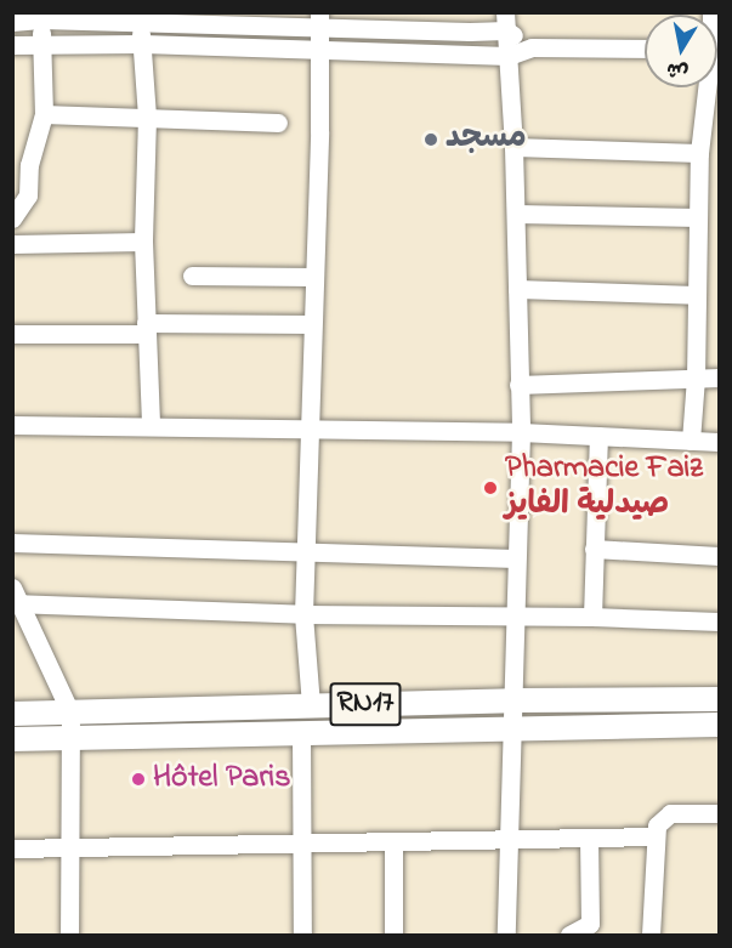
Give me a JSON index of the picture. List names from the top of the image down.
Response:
{
  "streets": {
    "main road": ["RN17"]
  },
  "places": ["مسجد", "Pharmacie Faiz صيدلية الفايز", "Hôtel Paris"],
  "north": "bottom"
}
